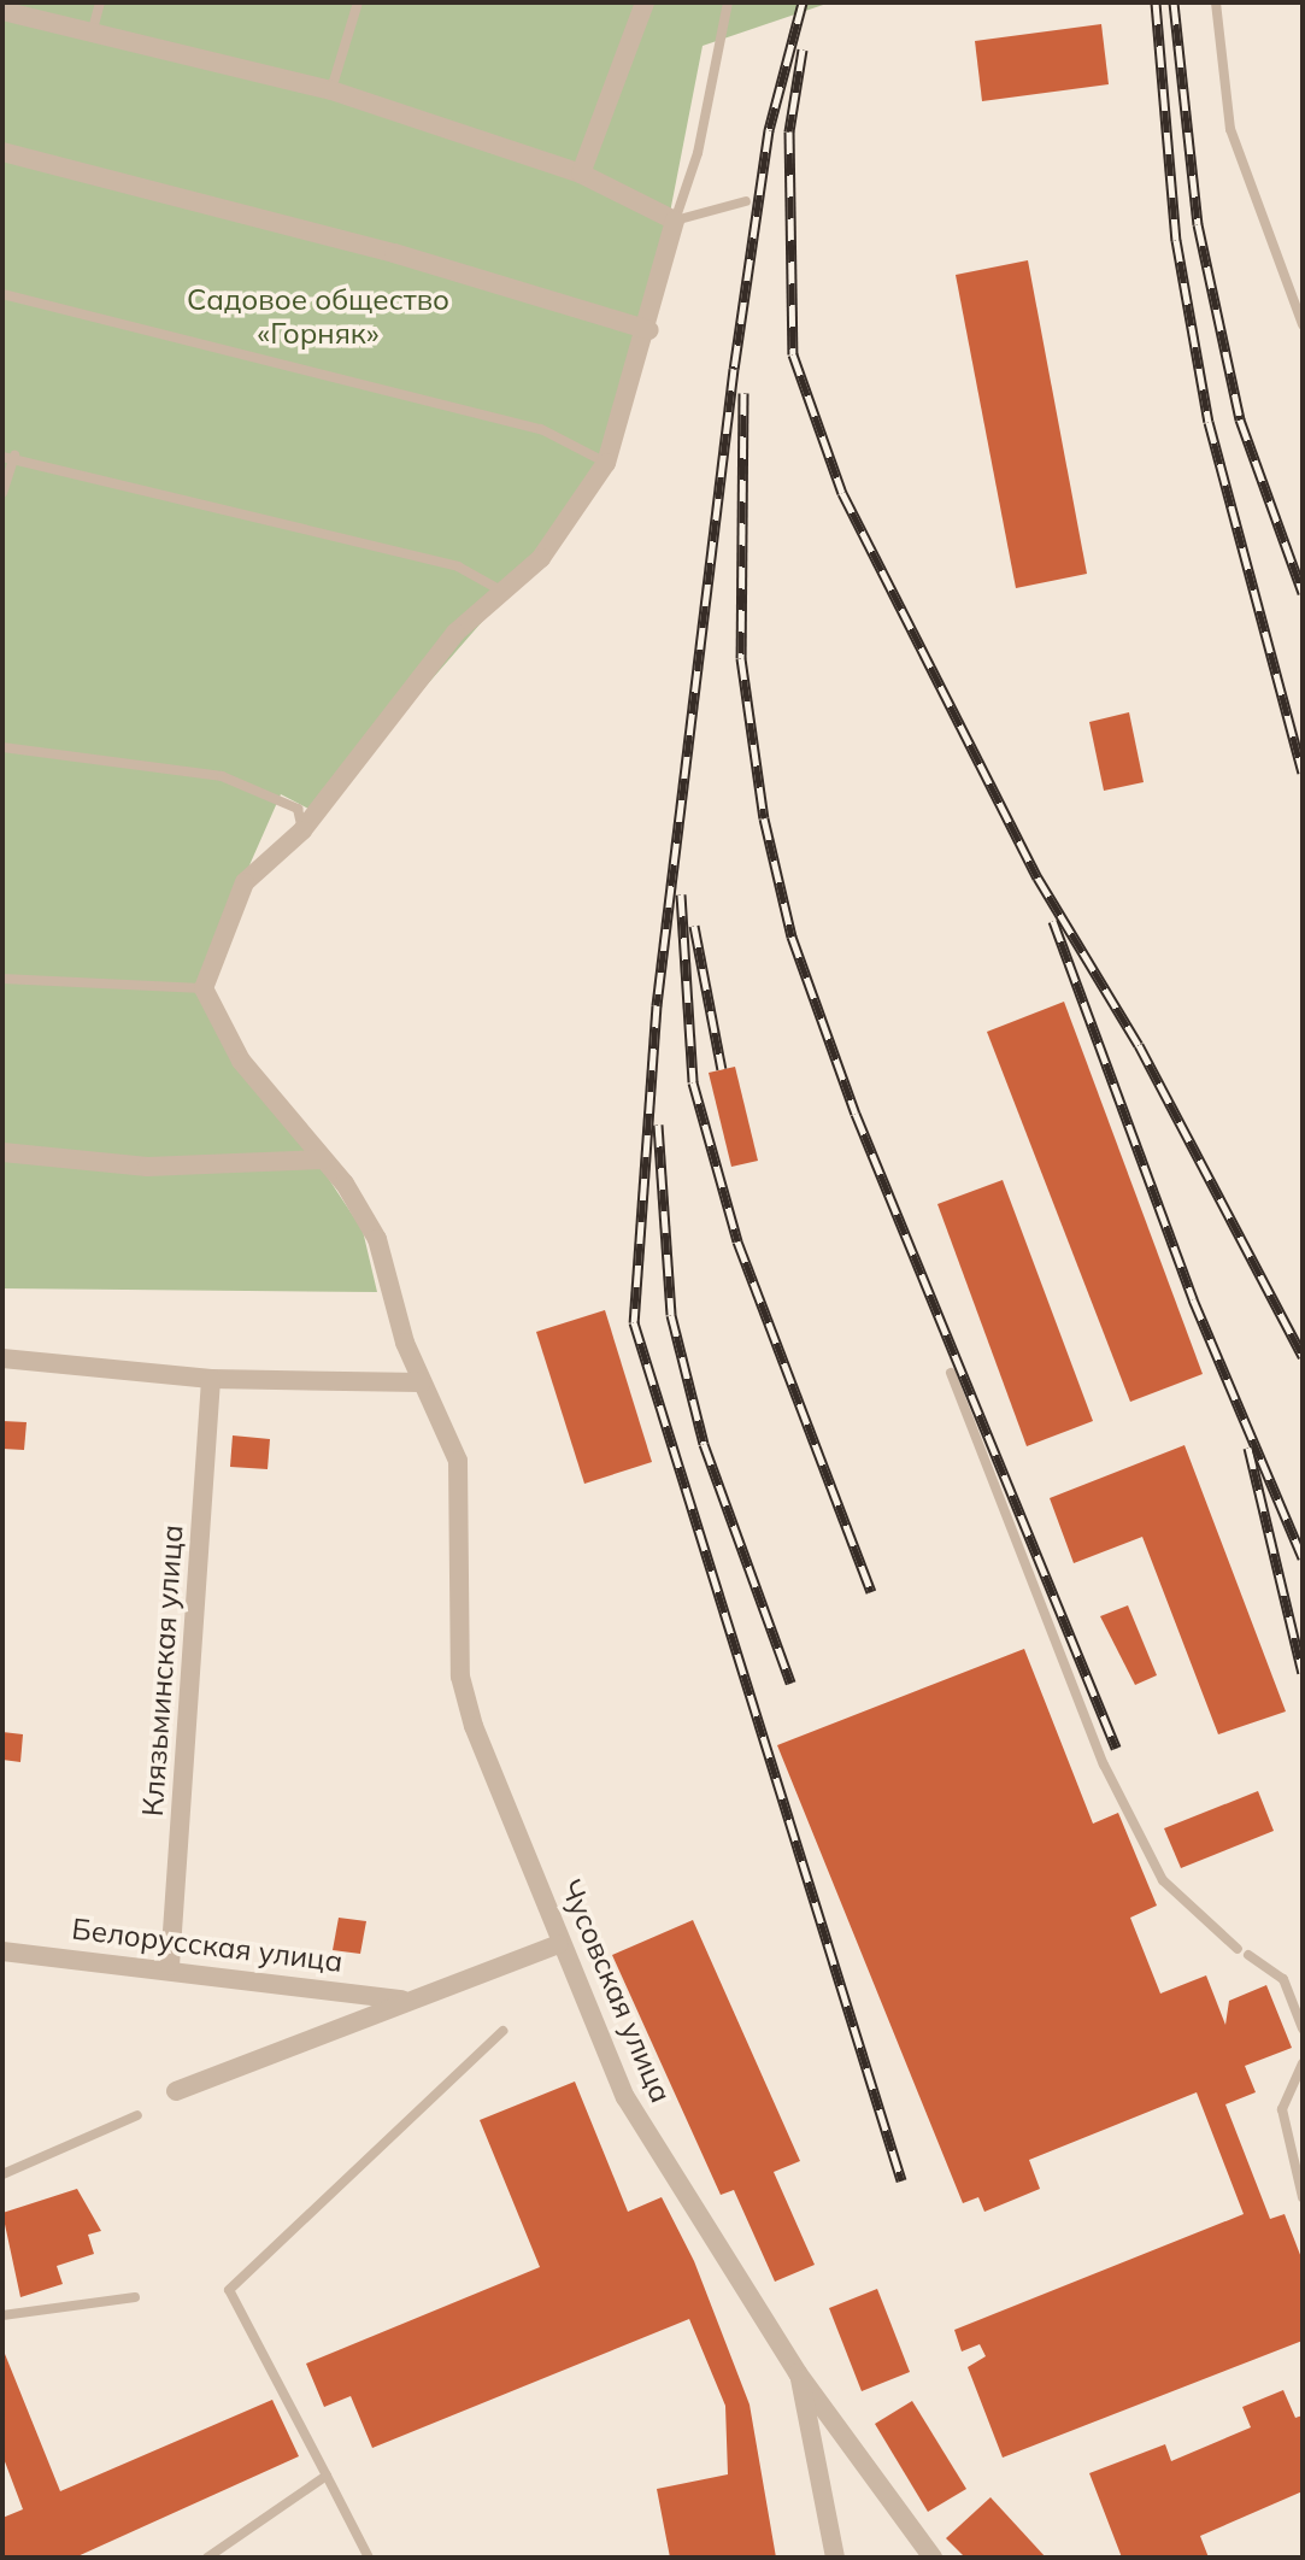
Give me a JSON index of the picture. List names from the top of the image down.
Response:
{
  "streets": {
    "street": ["Клязьминская улица", "Белорусская улица", "Чусовская улица"]
  },
  "crossings": [
    ["Клязьминская улица", "Белорусская улица"]
  ],
  "parks": ["Садовое общество «Горняк»"]
}
